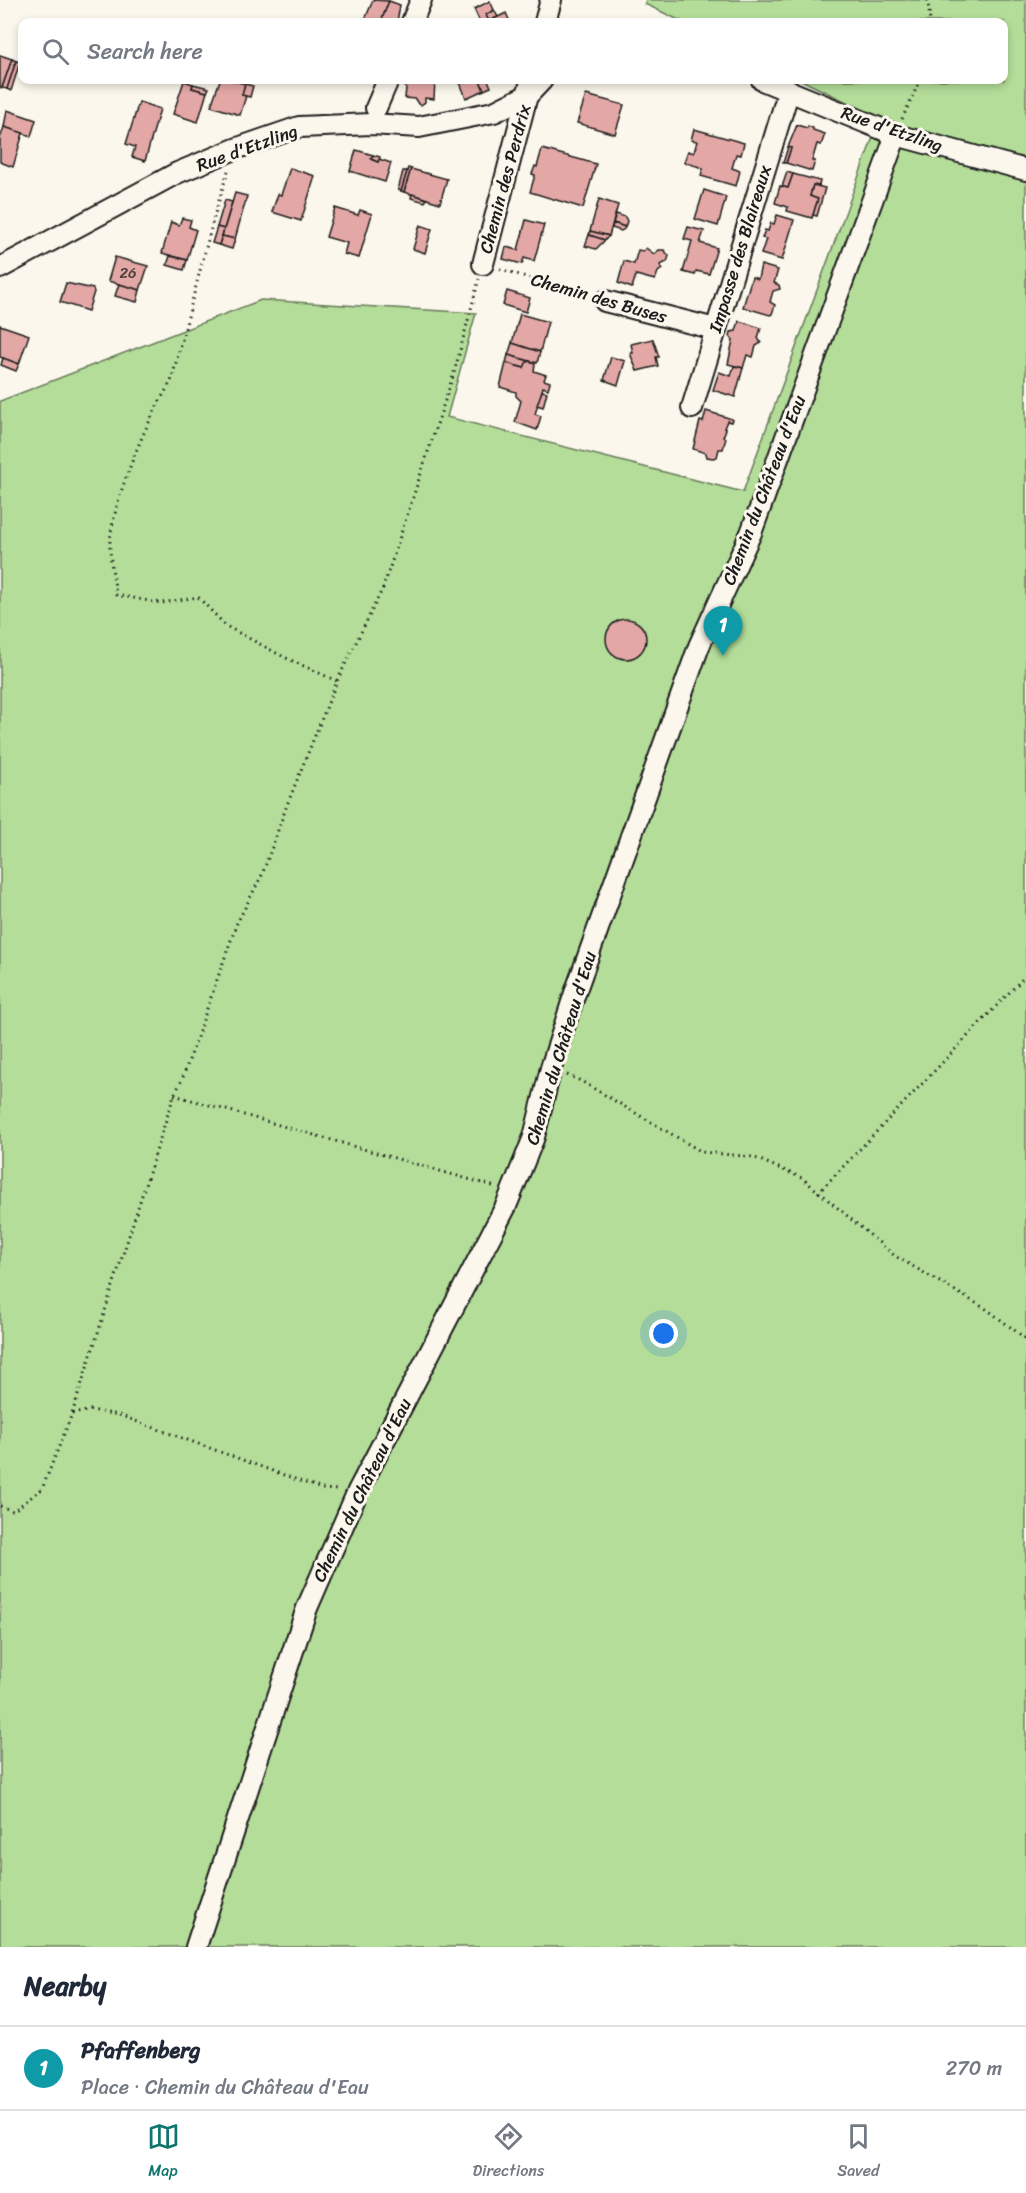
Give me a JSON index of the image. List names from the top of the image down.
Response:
{
  "streets": {
    "street": [
      "Rue d'Etzling",
      "Chemin des Perdrix",
      "Impasse des Blaireaux",
      "Chemin des Buses",
      "Chemin du Château d'Eau"
    ]
  },
  "crossings": [
    ["Rue d'Etzling", "Chemin des Perdrix"],
    ["Rue d'Etzling", "Impasse des Blaireaux"],
    ["Rue d'Etzling", "Chemin du Château d'Eau"],
    ["Chemin des Perdrix", "Chemin des Buses"],
    ["Impasse des Blaireaux", "Chemin des Buses"]
  ],
  "house_numbers": ["26"],
  "page": {
    "search": "Search here",
    "pins": "1",
    "heading": "Nearby",
    "list": [
      {
        "mark": "1",
        "name": "Pfaffenberg",
        "note": "Place · Chemin du Château d'Eau",
        "value": "270 m"
      }
    ],
    "nav": ["Map", "Directions", "Saved"]
  }
}
